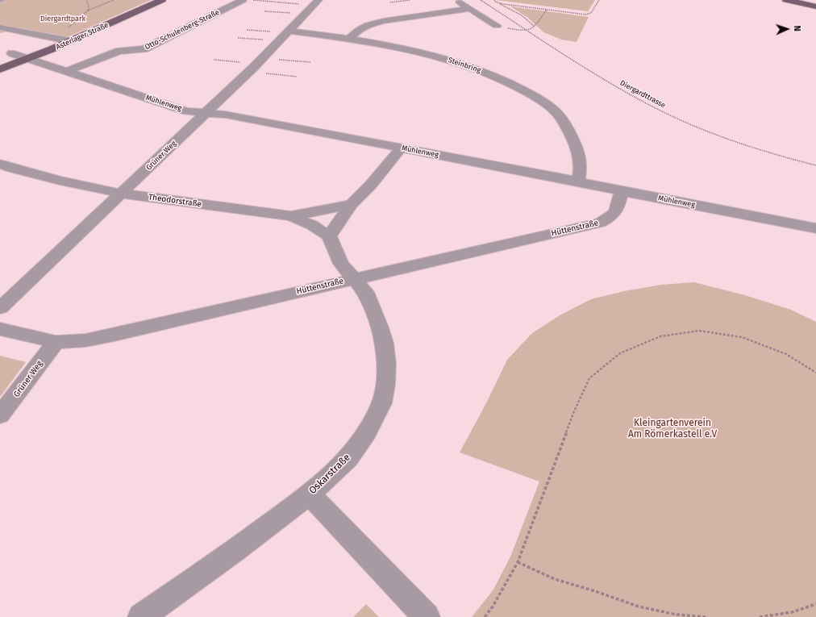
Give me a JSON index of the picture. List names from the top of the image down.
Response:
{
  "streets": {
    "main road": ["Asterlager Straße"],
    "street": [
      "Otto-Schulenberg-Straße",
      "Steinbring",
      "Mühlenweg",
      "Grüner Weg",
      "Theodorstraße",
      "Hüttenstraße",
      "Oskarstraße"
    ],
    "path": ["Diergardttrasse"]
  },
  "crossings": [
    ["Otto-Schulenberg-Straße", "Mühlenweg"],
    ["Asterlager Straße", "Mühlenweg"],
    ["Steinbring", "Mühlenweg"],
    ["Steinbring", "Grüner Weg"],
    ["Mühlenweg", "Grüner Weg"],
    ["Mühlenweg", "Hüttenstraße"],
    ["Grüner Weg", "Theodorstraße"],
    ["Grüner Weg", "Hüttenstraße"],
    ["Hüttenstraße", "Oskarstraße"]
  ],
  "parks": ["Diergardtpark", "Kleingartenverein Am Römerkastell e.V"],
  "north": "right"
}
